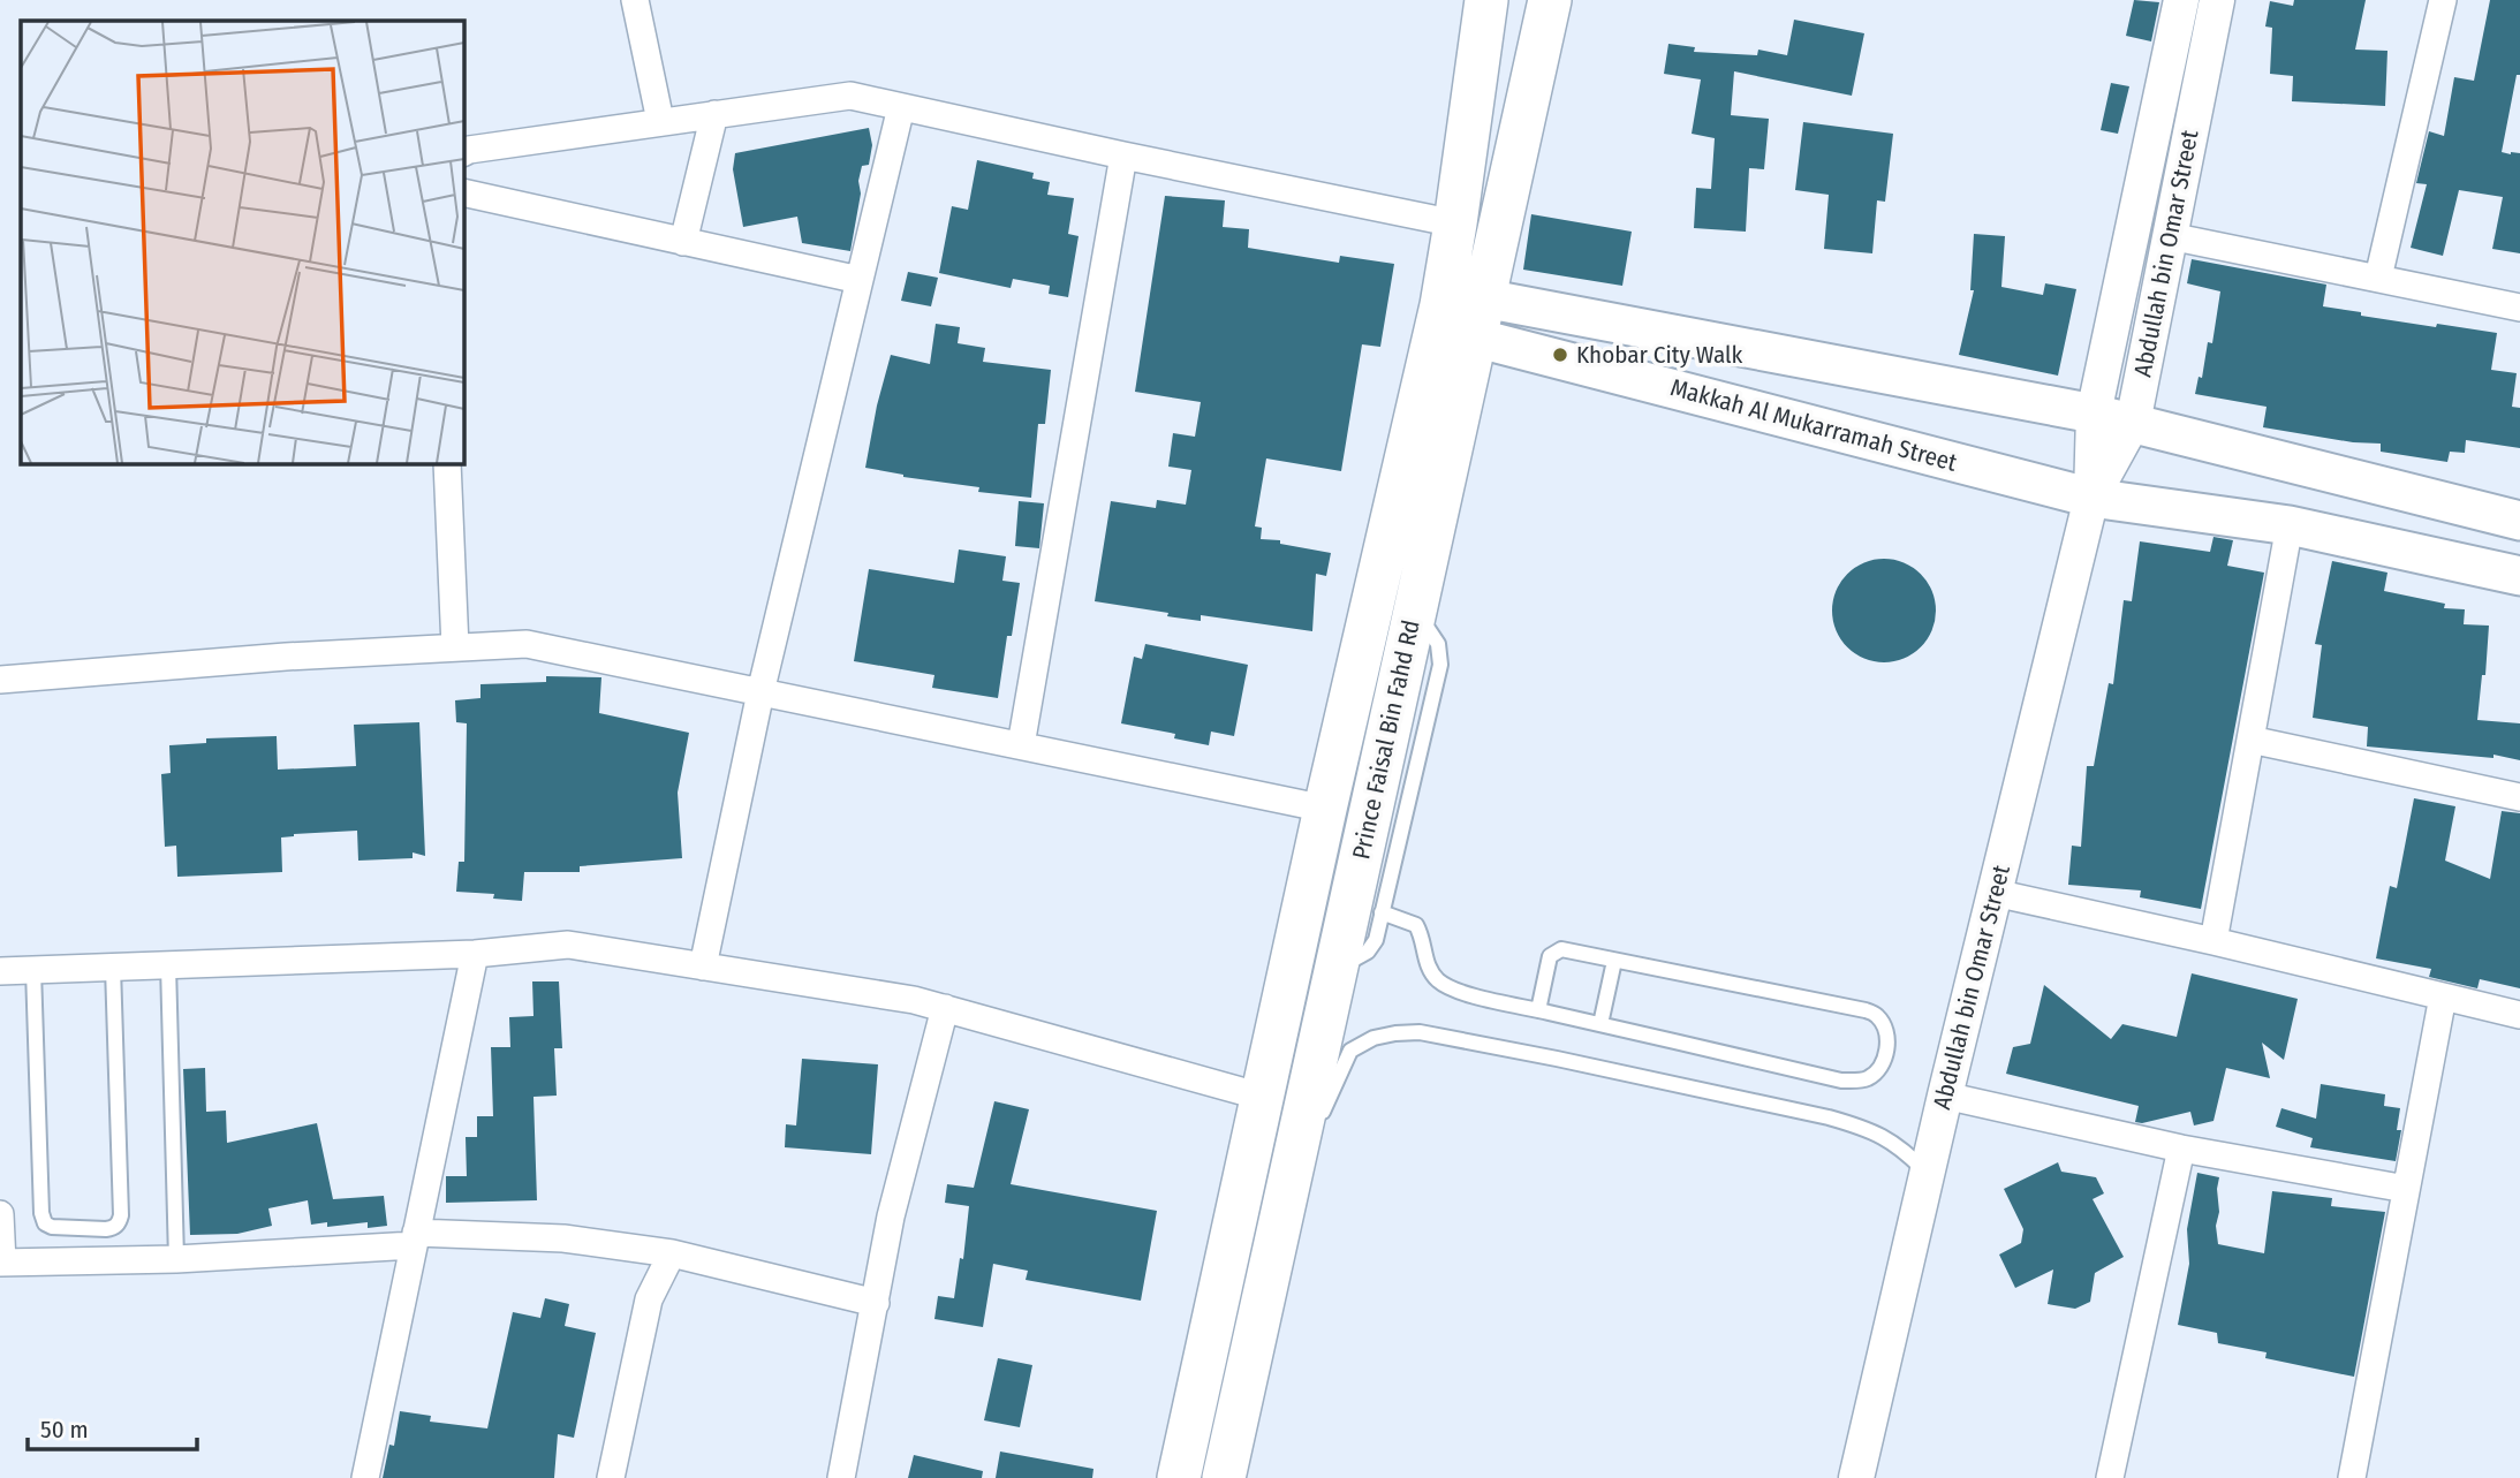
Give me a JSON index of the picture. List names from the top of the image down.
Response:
{
  "streets": {
    "main road": ["Makkah Al Mukarramah Street", "Prince Faisal Bin Fahd Rd"],
    "street": ["Abdullah bin Omar Street"]
  },
  "crossings": [
    ["Abdullah bin Omar Street", "Makkah Al Mukarramah Street"],
    ["Makkah Al Mukarramah Street", "Prince Faisal Bin Fahd Rd"]
  ],
  "places": ["Khobar City Walk"],
  "scale_bar": "50 m"
}
